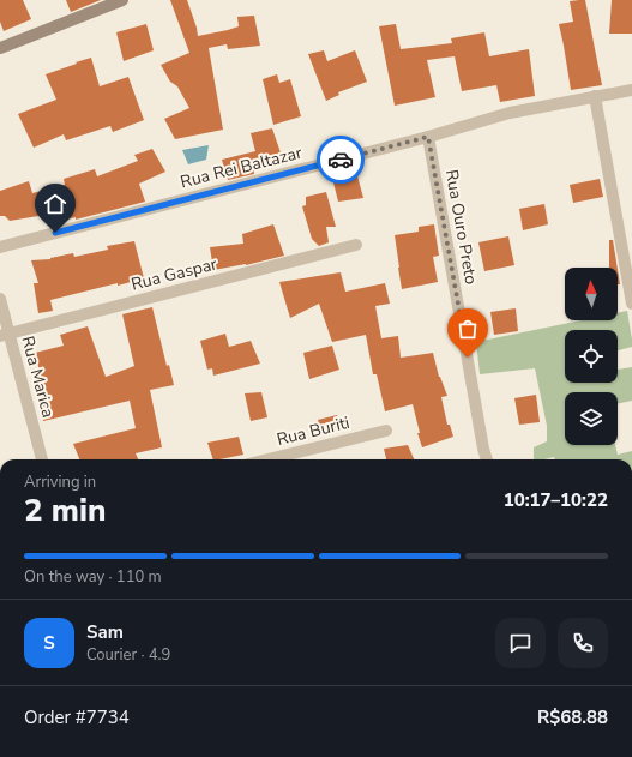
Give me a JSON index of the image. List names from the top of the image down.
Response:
{
  "streets": {
    "street": [
      "Rua Rei Baltazar",
      "Rua Ouro Preto",
      "Rua Gaspar",
      "Rua Marica",
      "Rua Buriti"
    ]
  },
  "crossings": [
    ["Rua Rei Baltazar", "Rua Ouro Preto"],
    ["Rua Gaspar", "Rua Marica"]
  ],
  "north": "top",
  "page": {
    "heading": ["2 min", "Arriving in", "10:17–10:22"],
    "panel": [
      "Sam",
      "Courier · 4.9",
      "Order #7734",
      "R$68.88"
    ],
    "bar": "On the way · 110 m",
    "round": "S"
  }
}
